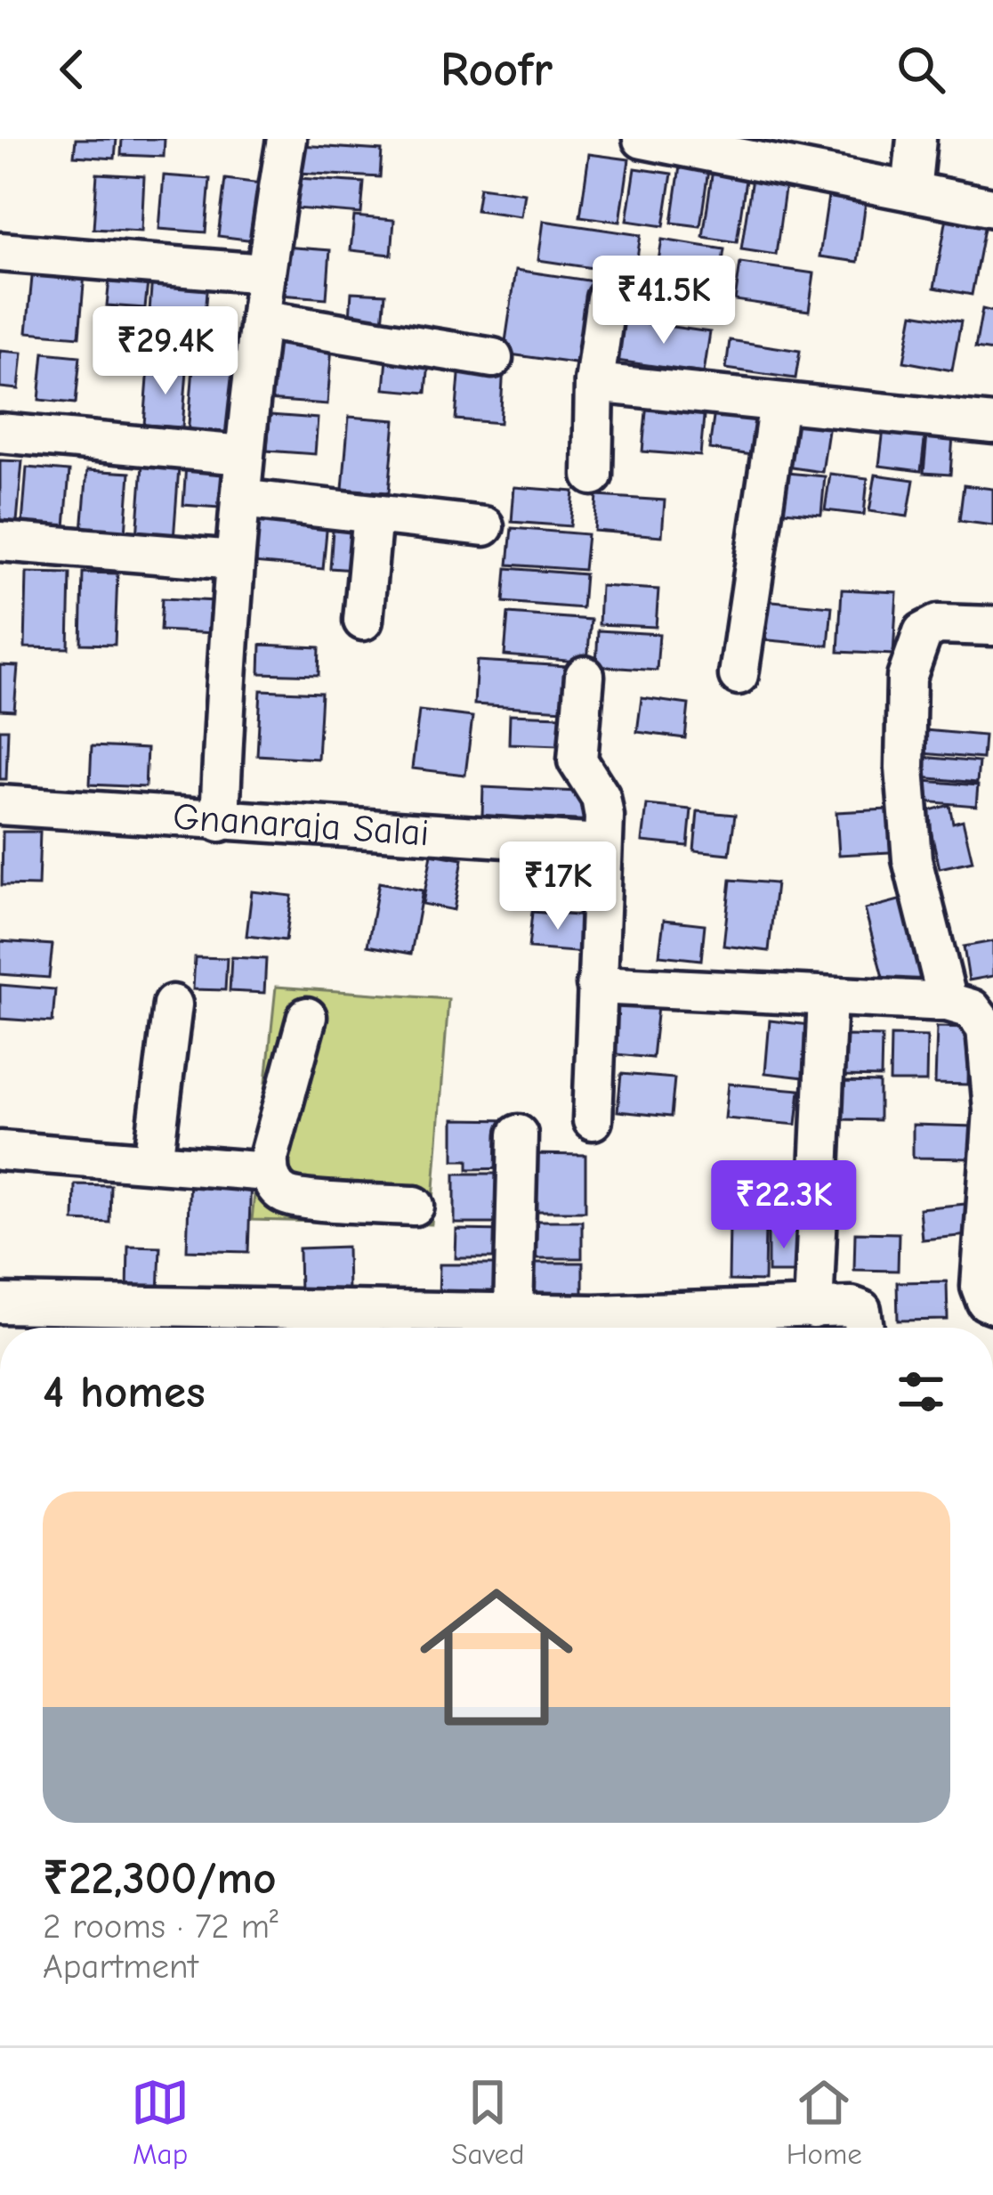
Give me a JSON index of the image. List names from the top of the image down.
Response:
{
  "streets": {
    "street": ["Gnanaraja Salai"]
  },
  "page": {
    "header": "Roofr",
    "price": [
      "₹41.5K",
      "₹29.4K",
      "₹17K",
      "₹22.3K"
    ],
    "heading": "4 homes",
    "list": [
      {
        "name": "₹22,300/mo",
        "note": "2 rooms · 72 m² · Apartment"
      }
    ],
    "tabs": ["Map", "Saved", "Home"]
  }
}
